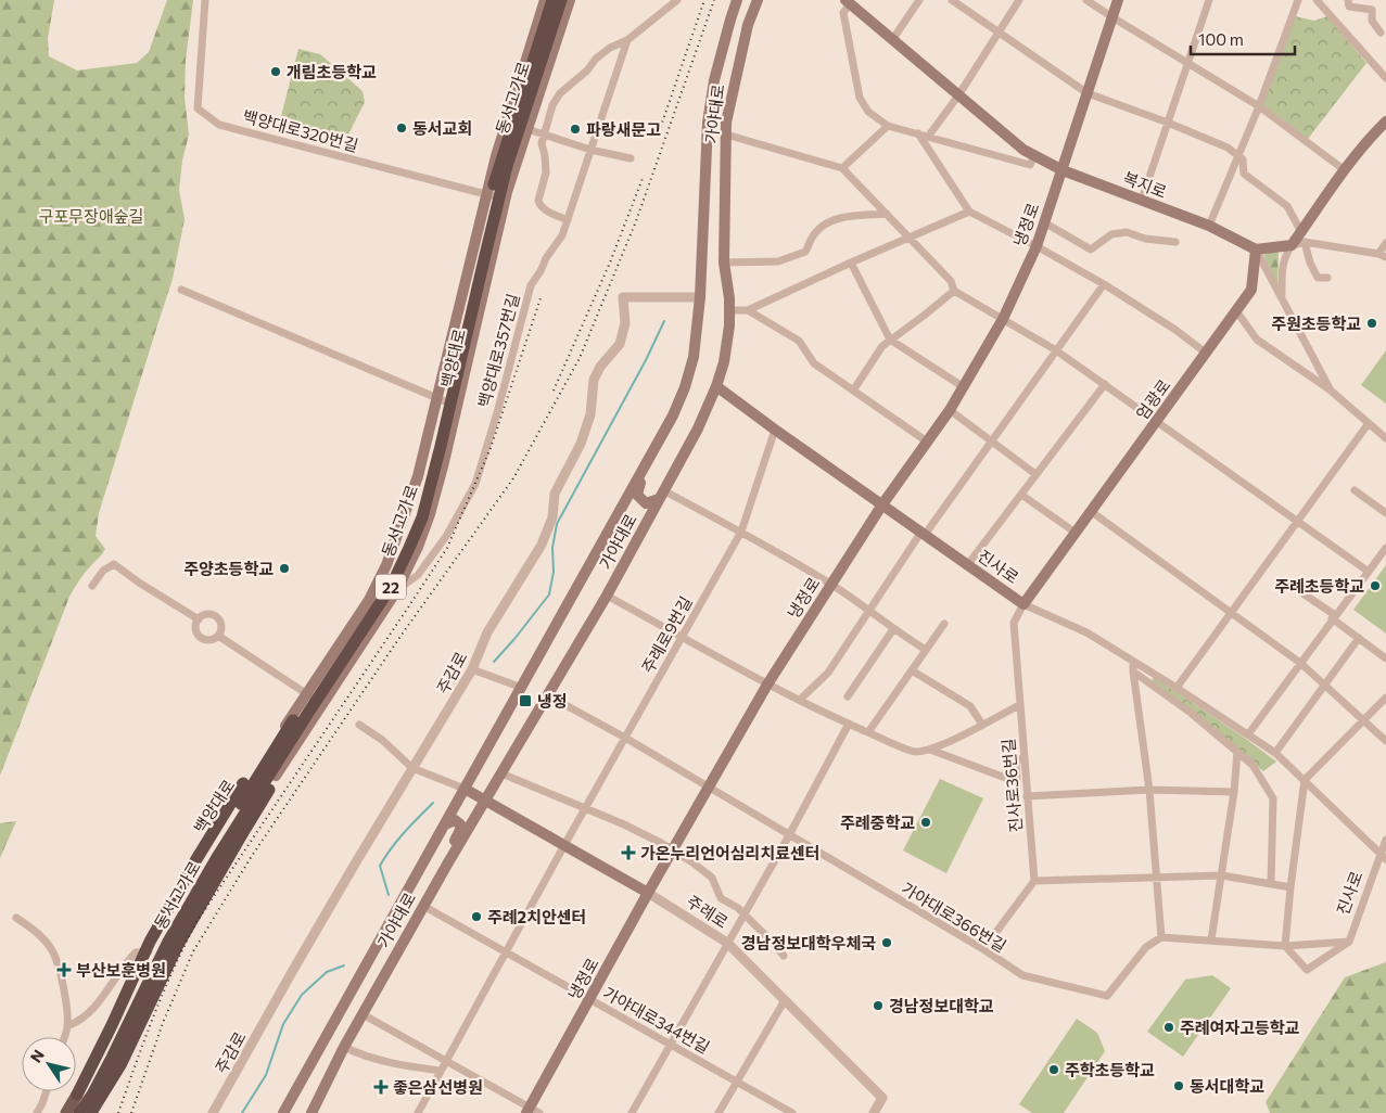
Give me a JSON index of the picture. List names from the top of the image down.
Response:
{
  "streets": {
    "highway": ["동서고가로", "22"],
    "main road": [
      "가야대로",
      "복지로",
      "냉정로",
      "백양대로",
      "엄광로",
      "진사로",
      "주례로"
    ],
    "street": [
      "백양대로320번길",
      "백양대로357번길",
      "주례로9번길",
      "주감로",
      "진사로36번길",
      "가야대로366번길",
      "가야대로344번길"
    ]
  },
  "crossings": [
    ["동서고가로", "백양대로"],
    ["가야대로", "진사로"],
    ["가야대로", "주감로"],
    ["가야대로", "주례로"],
    ["가야대로", "가야대로366번길"],
    ["가야대로", "가야대로344번길"],
    ["백양대로320번길", "백양대로"],
    ["복지로", "냉정로"],
    ["복지로", "엄광로"],
    ["냉정로", "진사로"],
    ["냉정로", "주례로"],
    ["냉정로", "가야대로366번길"],
    ["냉정로", "가야대로344번길"],
    ["백양대로357번길", "백양대로"],
    ["엄광로", "진사로"],
    ["엄광로", "진사로36번길"],
    ["진사로", "주례로9번길"],
    ["진사로", "진사로36번길"],
    ["주례로9번길", "주례로"],
    ["주례로9번길", "가야대로366번길"],
    ["주례로9번길", "가야대로344번길"]
  ],
  "parks": ["구포무장애숲길"],
  "places": {
    "other": [
      "개림초등학교",
      "동서교회",
      "파랑새문고",
      "주원초등학교",
      "주양초등학교",
      "주례초등학교",
      "주례중학교",
      "주례2치안센터",
      "경남정보대학우체국",
      "경남정보대학교",
      "주례여자고등학교",
      "주학초등학교",
      "동서대학교"
    ],
    "transit": ["냉정"],
    "health": ["가온누리언어심리치료센터", "부산보훈병원", "좋은삼선병원"]
  },
  "scale_bar": "100 m",
  "north": "top left"
}
